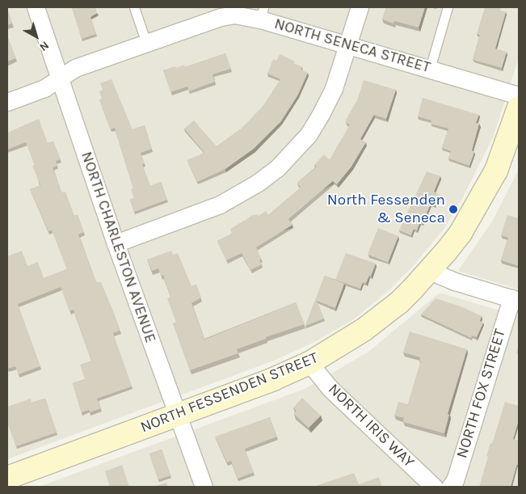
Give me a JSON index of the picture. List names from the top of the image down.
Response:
{
  "streets": {
    "main road": ["NORTH FESSENDEN STREET"],
    "street": [
      "NORTH SENECA STREET",
      "NORTH CHARLESTON AVENUE",
      "NORTH FOX STREET",
      "NORTH IRIS WAY"
    ]
  },
  "crossings": [
    ["NORTH SENECA STREET", "NORTH CHARLESTON AVENUE"],
    ["NORTH CHARLESTON AVENUE", "NORTH FESSENDEN STREET"],
    ["NORTH FESSENDEN STREET", "NORTH IRIS WAY"]
  ],
  "places": ["North Fessenden & Seneca"],
  "north": "bottom right"
}
